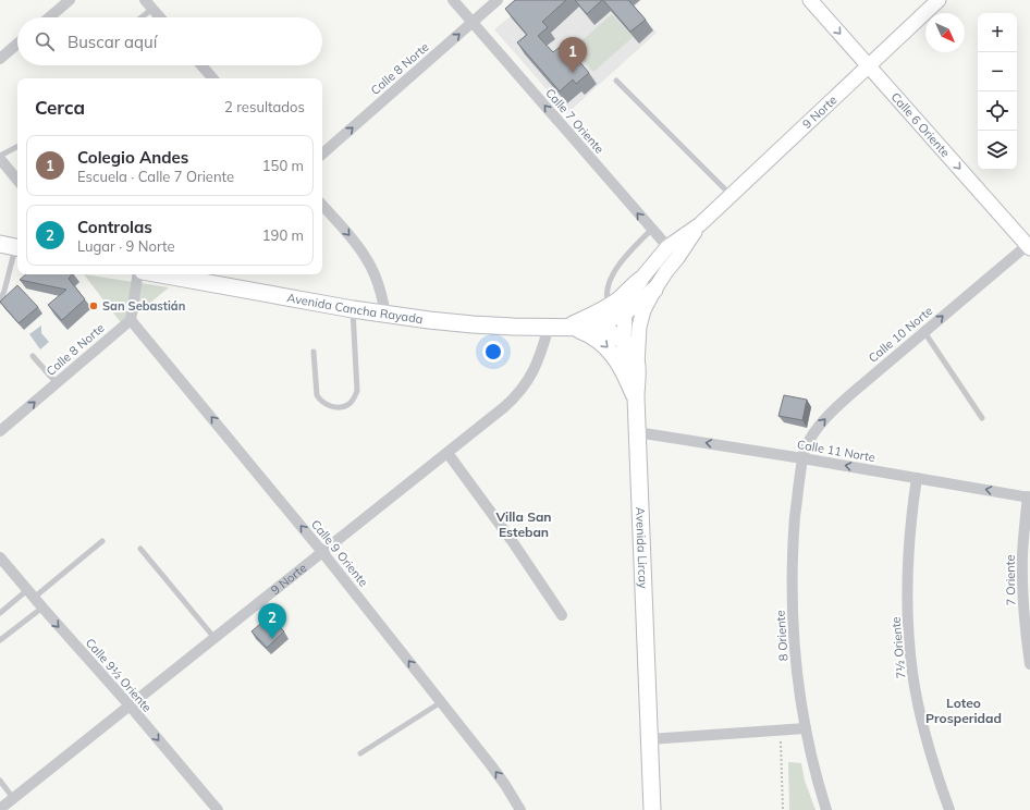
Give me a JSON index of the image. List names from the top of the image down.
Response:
{
  "streets": {
    "main road": [
      "9 Norte",
      "Calle 6 Oriente",
      "Avenida Cancha Rayada",
      "Avenida Lircay"
    ],
    "street": [
      "Calle 8 Norte",
      "Calle 7 Oriente",
      "Calle 10 Norte",
      "Calle 11 Norte",
      "Calle 9 Oriente",
      "7 Oriente",
      "8 Oriente",
      "7½ Oriente",
      "Calle 9½ Oriente"
    ]
  },
  "crossings": [
    ["Calle 8 Norte", "Calle 7 Oriente"],
    ["Calle 8 Norte", "Calle 9 Oriente"],
    ["9 Norte", "Calle 7 Oriente"],
    ["9 Norte", "Calle 6 Oriente"],
    ["9 Norte", "Avenida Cancha Rayada"],
    ["9 Norte", "Calle 9 Oriente"],
    ["9 Norte", "Calle 9½ Oriente"],
    ["Calle 6 Oriente", "Calle 10 Norte"],
    ["Avenida Cancha Rayada", "Avenida Lircay"],
    ["Calle 10 Norte", "Calle 11 Norte"],
    ["Calle 10 Norte", "8 Oriente"],
    ["Calle 11 Norte", "Avenida Lircay"],
    ["Calle 11 Norte", "7 Oriente"],
    ["Calle 11 Norte", "8 Oriente"],
    ["Calle 11 Norte", "7½ Oriente"]
  ],
  "one_way": [
    "Calle 8 Norte",
    "Calle 7 Oriente",
    "Calle 6 Oriente",
    "Calle 10 Norte",
    "Calle 11 Norte",
    "Calle 9 Oriente",
    "Calle 9½ Oriente"
  ],
  "districts": ["Villa San Esteban", "Loteo Prosperidad"],
  "places": ["San Sebastián"],
  "north": "bottom right",
  "page": {
    "map_buttons": ["+", "−"],
    "search": "Buscar aquí",
    "pins": ["1", "2"],
    "heading": ["Cerca", "2 resultados"],
    "list": [
      {
        "mark": "1",
        "name": "Colegio Andes",
        "note": "Escuela · Calle 7 Oriente",
        "value": "150 m"
      },
      {
        "mark": "2",
        "name": "Controlas",
        "note": "Lugar · 9 Norte",
        "value": "190 m"
      }
    ]
  }
}
